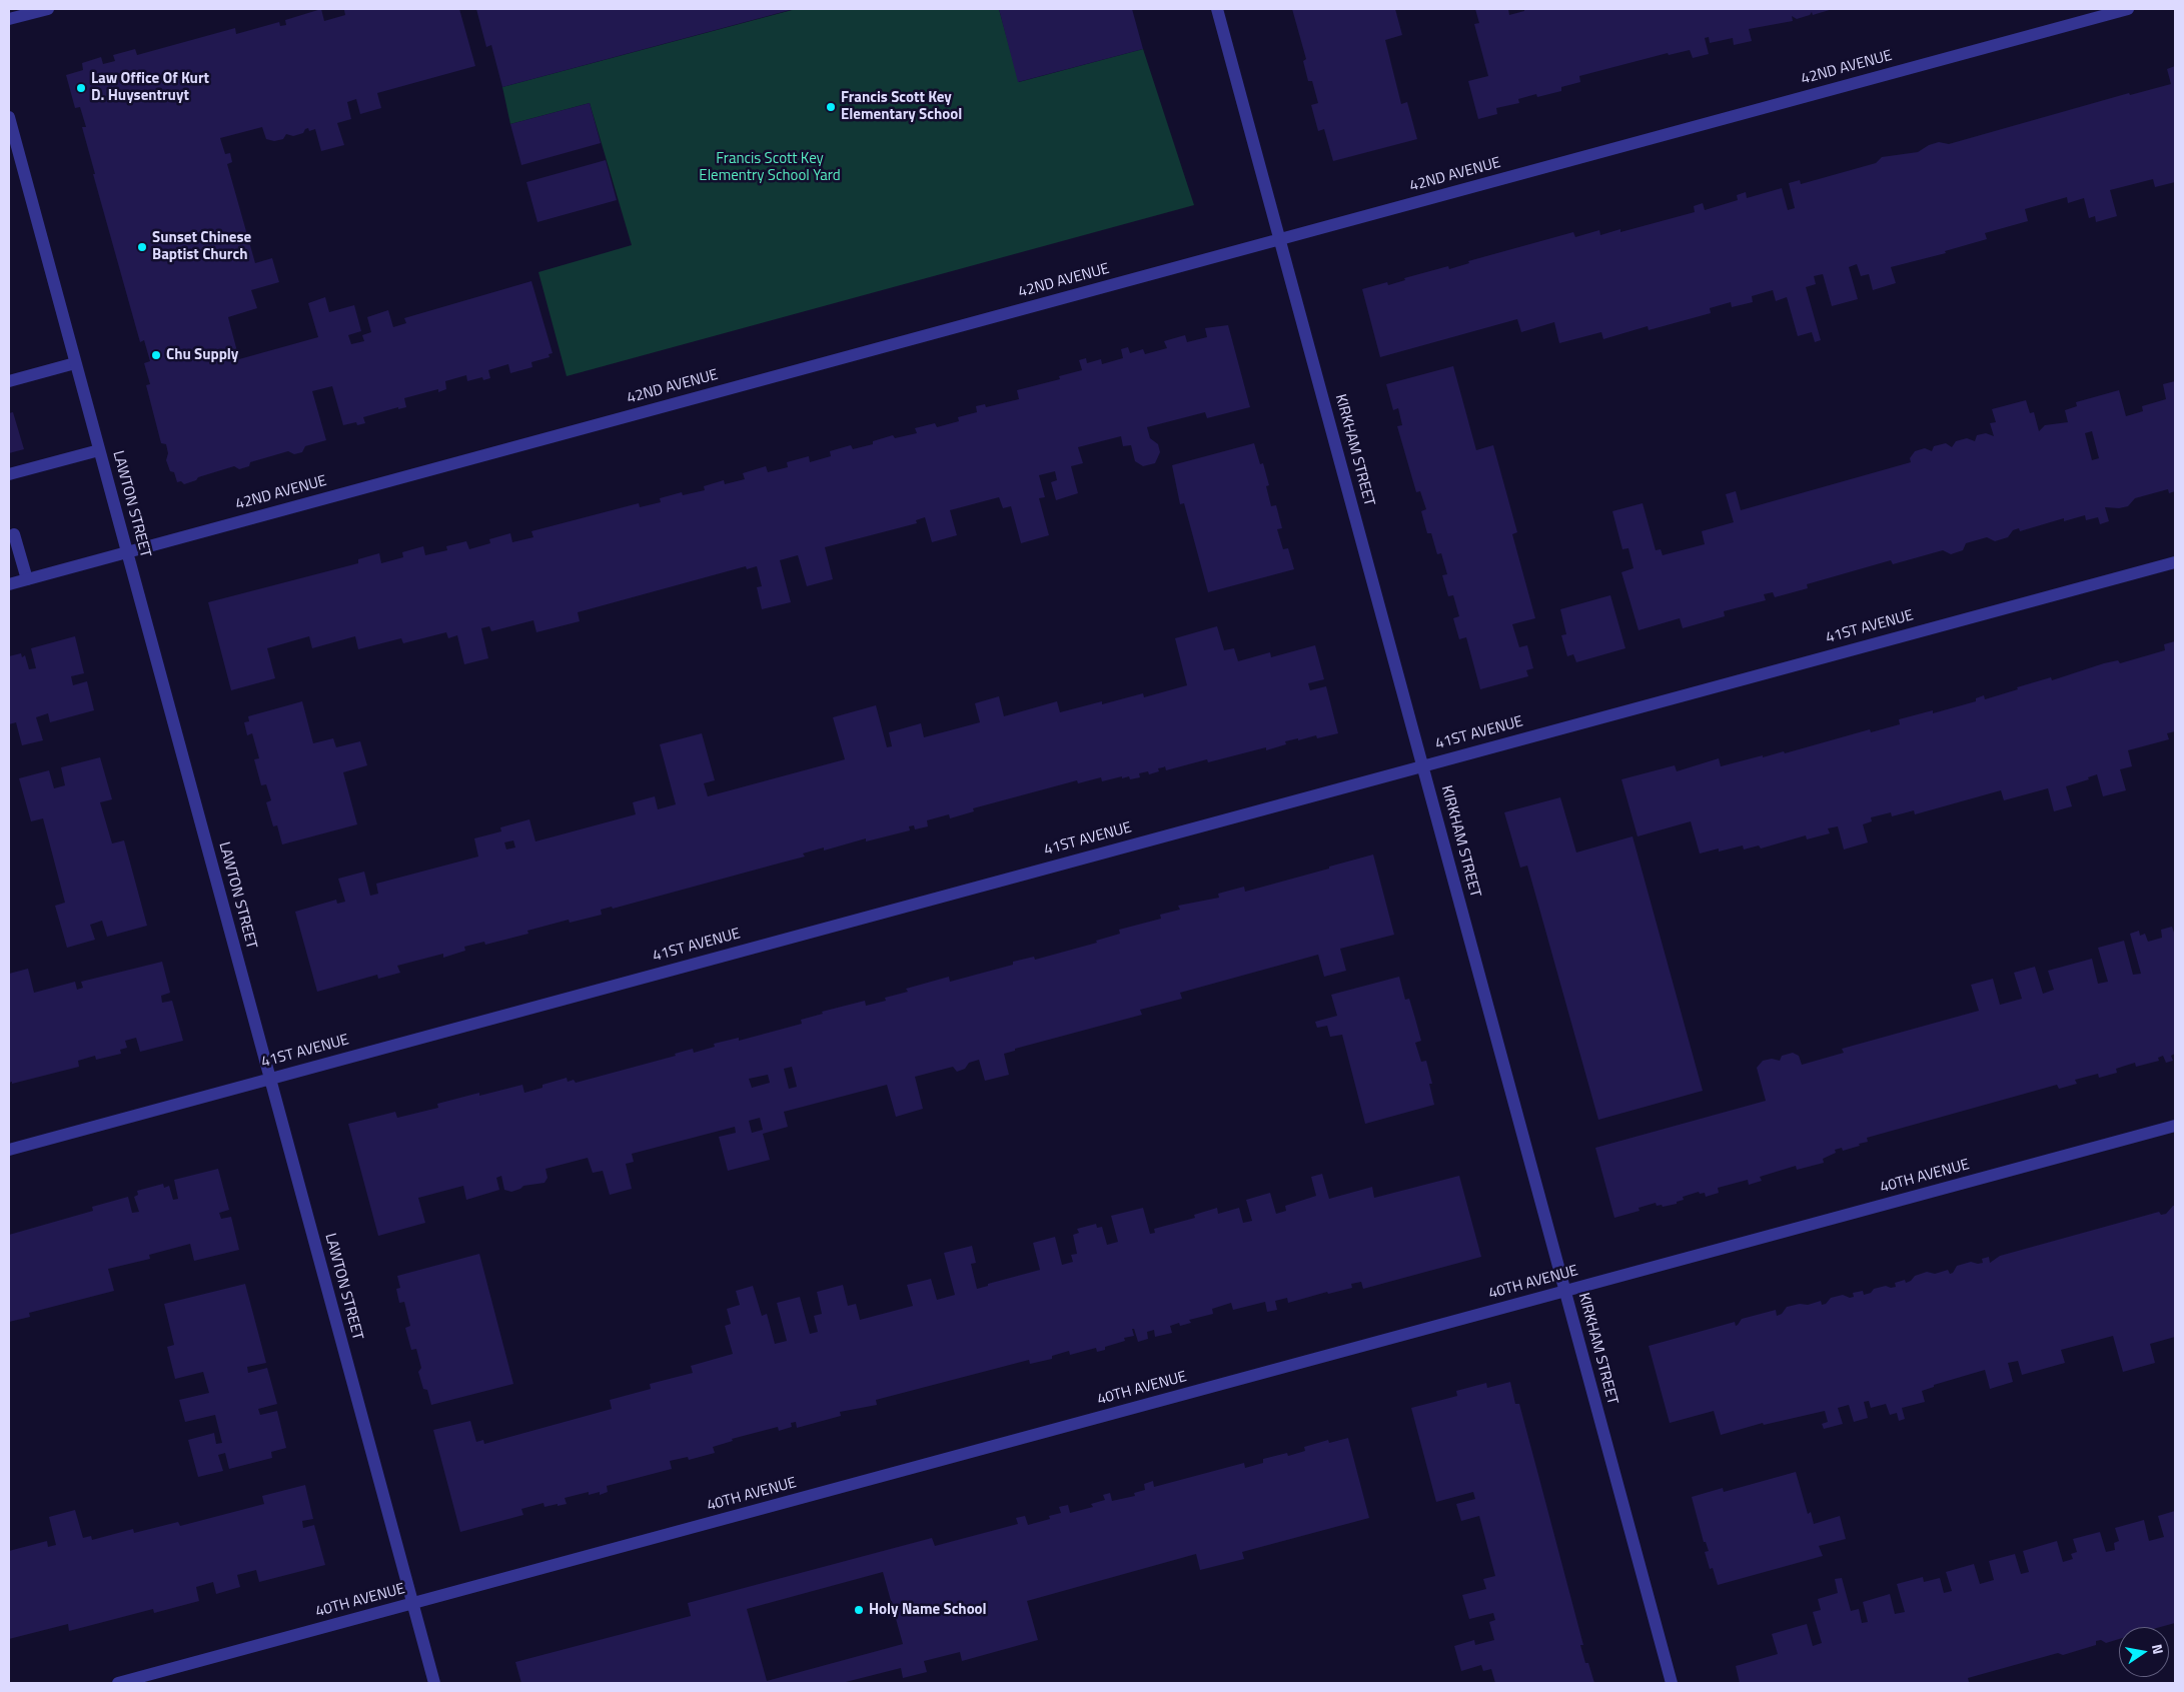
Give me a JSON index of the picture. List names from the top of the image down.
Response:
{
  "streets": {
    "street": [
      "42ND AVENUE",
      "KIRKHAM STREET",
      "LAWTON STREET",
      "41ST AVENUE",
      "40TH AVENUE"
    ]
  },
  "crossings": [
    ["42ND AVENUE", "KIRKHAM STREET"],
    ["42ND AVENUE", "LAWTON STREET"],
    ["KIRKHAM STREET", "41ST AVENUE"],
    ["KIRKHAM STREET", "40TH AVENUE"],
    ["LAWTON STREET", "41ST AVENUE"],
    ["LAWTON STREET", "40TH AVENUE"]
  ],
  "parks": ["Francis Scott Key Elementry School Yard"],
  "places": [
    "Law Office Of Kurt D. Huysentruyt",
    "Francis Scott Key Elementary School",
    "Sunset Chinese Baptist Church",
    "Chu Supply",
    "Holy Name School"
  ],
  "north": "right"
}
